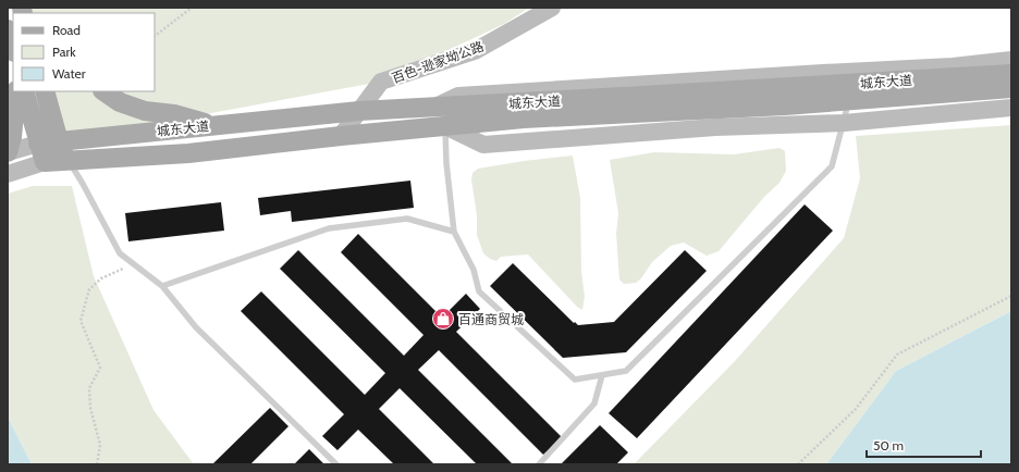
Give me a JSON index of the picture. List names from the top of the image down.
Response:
{
  "streets": {
    "main road": ["城东大道"],
    "street": ["百色-逊家坳公路"]
  },
  "crossings": [
    ["百色-逊家坳公路", "城东大道"]
  ],
  "places": {
    "shop": ["百通商贸城"]
  },
  "legend": ["Road", "Park", "Water"],
  "scale_bar": "50 m"
}
